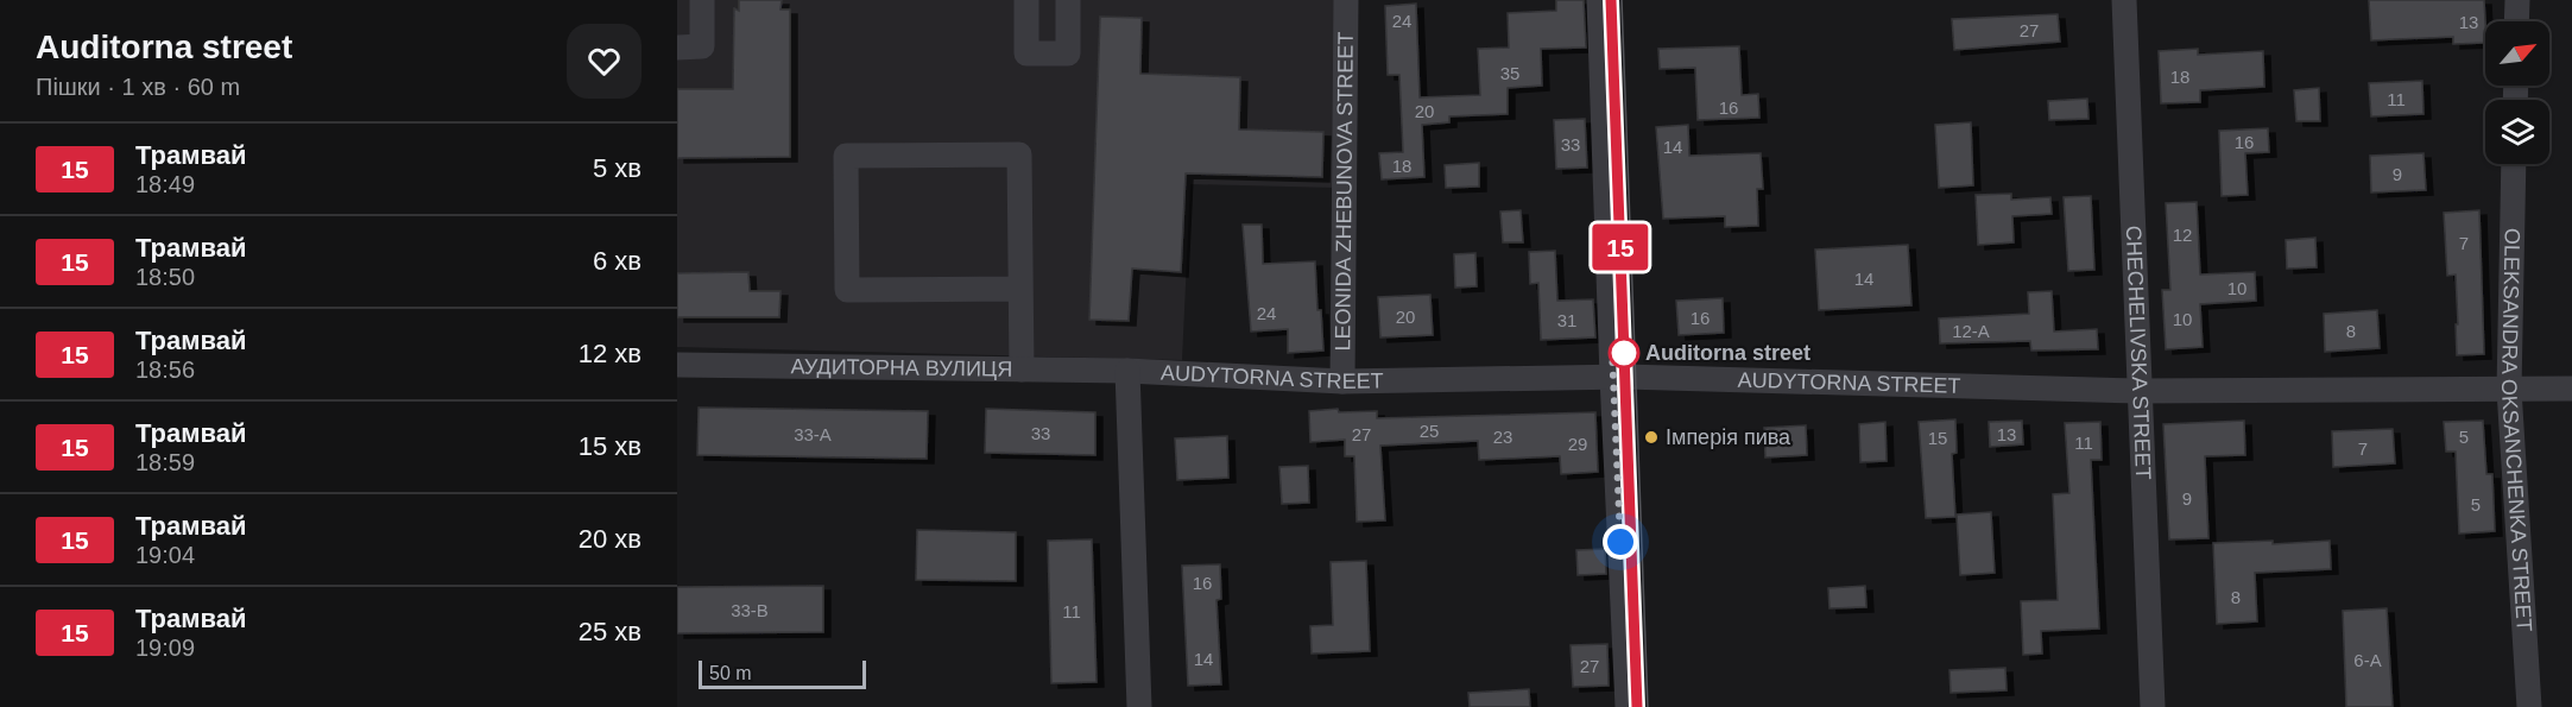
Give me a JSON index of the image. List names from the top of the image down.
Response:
{
  "streets": {
    "street": [
      "LEONIDA ZHEBUNOVA STREET",
      "CHECHELIVSKA STREET",
      "АУДИТОРНА ВУЛИЦЯ",
      "AUDYTORNA STREET",
      "OLEKSANDRA OKSANCHENKA STREET"
    ]
  },
  "crossings": [
    ["LEONIDA ZHEBUNOVA STREET", "AUDYTORNA STREET"],
    ["CHECHELIVSKA STREET", "AUDYTORNA STREET"],
    ["АУДИТОРНА ВУЛИЦЯ", "AUDYTORNA STREET"],
    ["AUDYTORNA STREET", "OLEKSANDRA OKSANCHENKA STREET"]
  ],
  "places": ["Auditorna street", "Імперія пива"],
  "lines": ["tram line 15"],
  "house_numbers": [
    "24",
    "13",
    "27",
    "35",
    "18",
    "11",
    "16",
    "20",
    "16",
    "33",
    "14",
    "18",
    "9",
    "12",
    "7",
    "14",
    "10",
    "24",
    "20",
    "16",
    "10",
    "31",
    "12-А",
    "8",
    "25",
    "33",
    "33-А",
    "27",
    "13",
    "23",
    "5",
    "15",
    "11",
    "29",
    "7",
    "9",
    "5",
    "16",
    "8",
    "33-В",
    "11",
    "14",
    "6-А",
    "27"
  ],
  "scale_bar": "50 m",
  "north": "top right",
  "page": {
    "heading": ["Auditorna street", "Пішки · 1 хв · 60 m"],
    "on_map": "15",
    "list": [
      {
        "mark": "15",
        "name": "Трамвай",
        "note": "18:49",
        "value": "5 хв"
      },
      {
        "mark": "15",
        "name": "Трамвай",
        "note": "18:50",
        "value": "6 хв"
      },
      {
        "mark": "15",
        "name": "Трамвай",
        "note": "18:56",
        "value": "12 хв"
      },
      {
        "mark": "15",
        "name": "Трамвай",
        "note": "18:59",
        "value": "15 хв"
      },
      {
        "mark": "15",
        "name": "Трамвай",
        "note": "19:04",
        "value": "20 хв"
      },
      {
        "mark": "15",
        "name": "Трамвай",
        "note": "19:09",
        "value": "25 хв"
      }
    ],
    "scale": "50 m"
  }
}
